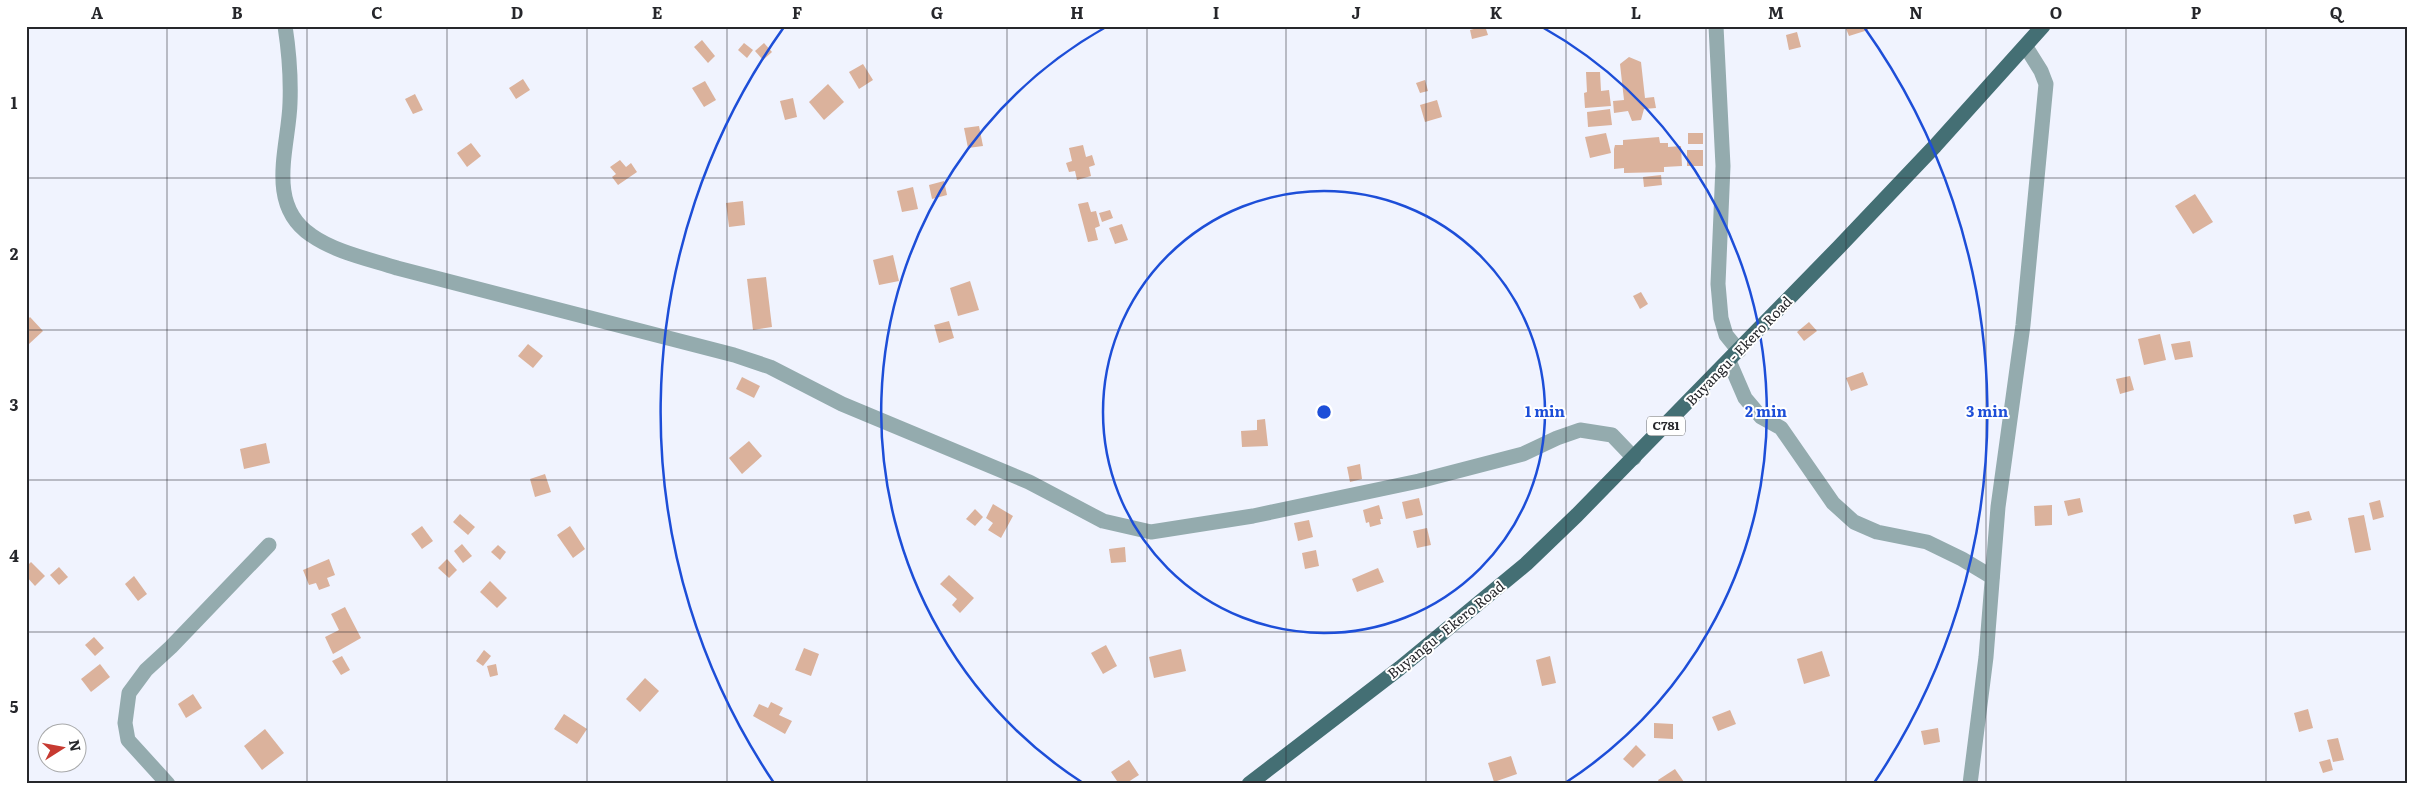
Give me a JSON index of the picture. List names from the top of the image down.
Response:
{
  "streets": {
    "main road": ["Buyangu - Ekero Road", "C781"]
  },
  "north": "right",
  "grid": {
    "columns": [
      "A",
      "B",
      "C",
      "D",
      "E",
      "F",
      "G",
      "H",
      "I",
      "J",
      "K",
      "L",
      "M",
      "N",
      "O",
      "P",
      "Q"
    ],
    "rows": [
      "1",
      "2",
      "3",
      "4",
      "5"
    ]
  },
  "rings": ["1 min", "2 min", "3 min"]
}
